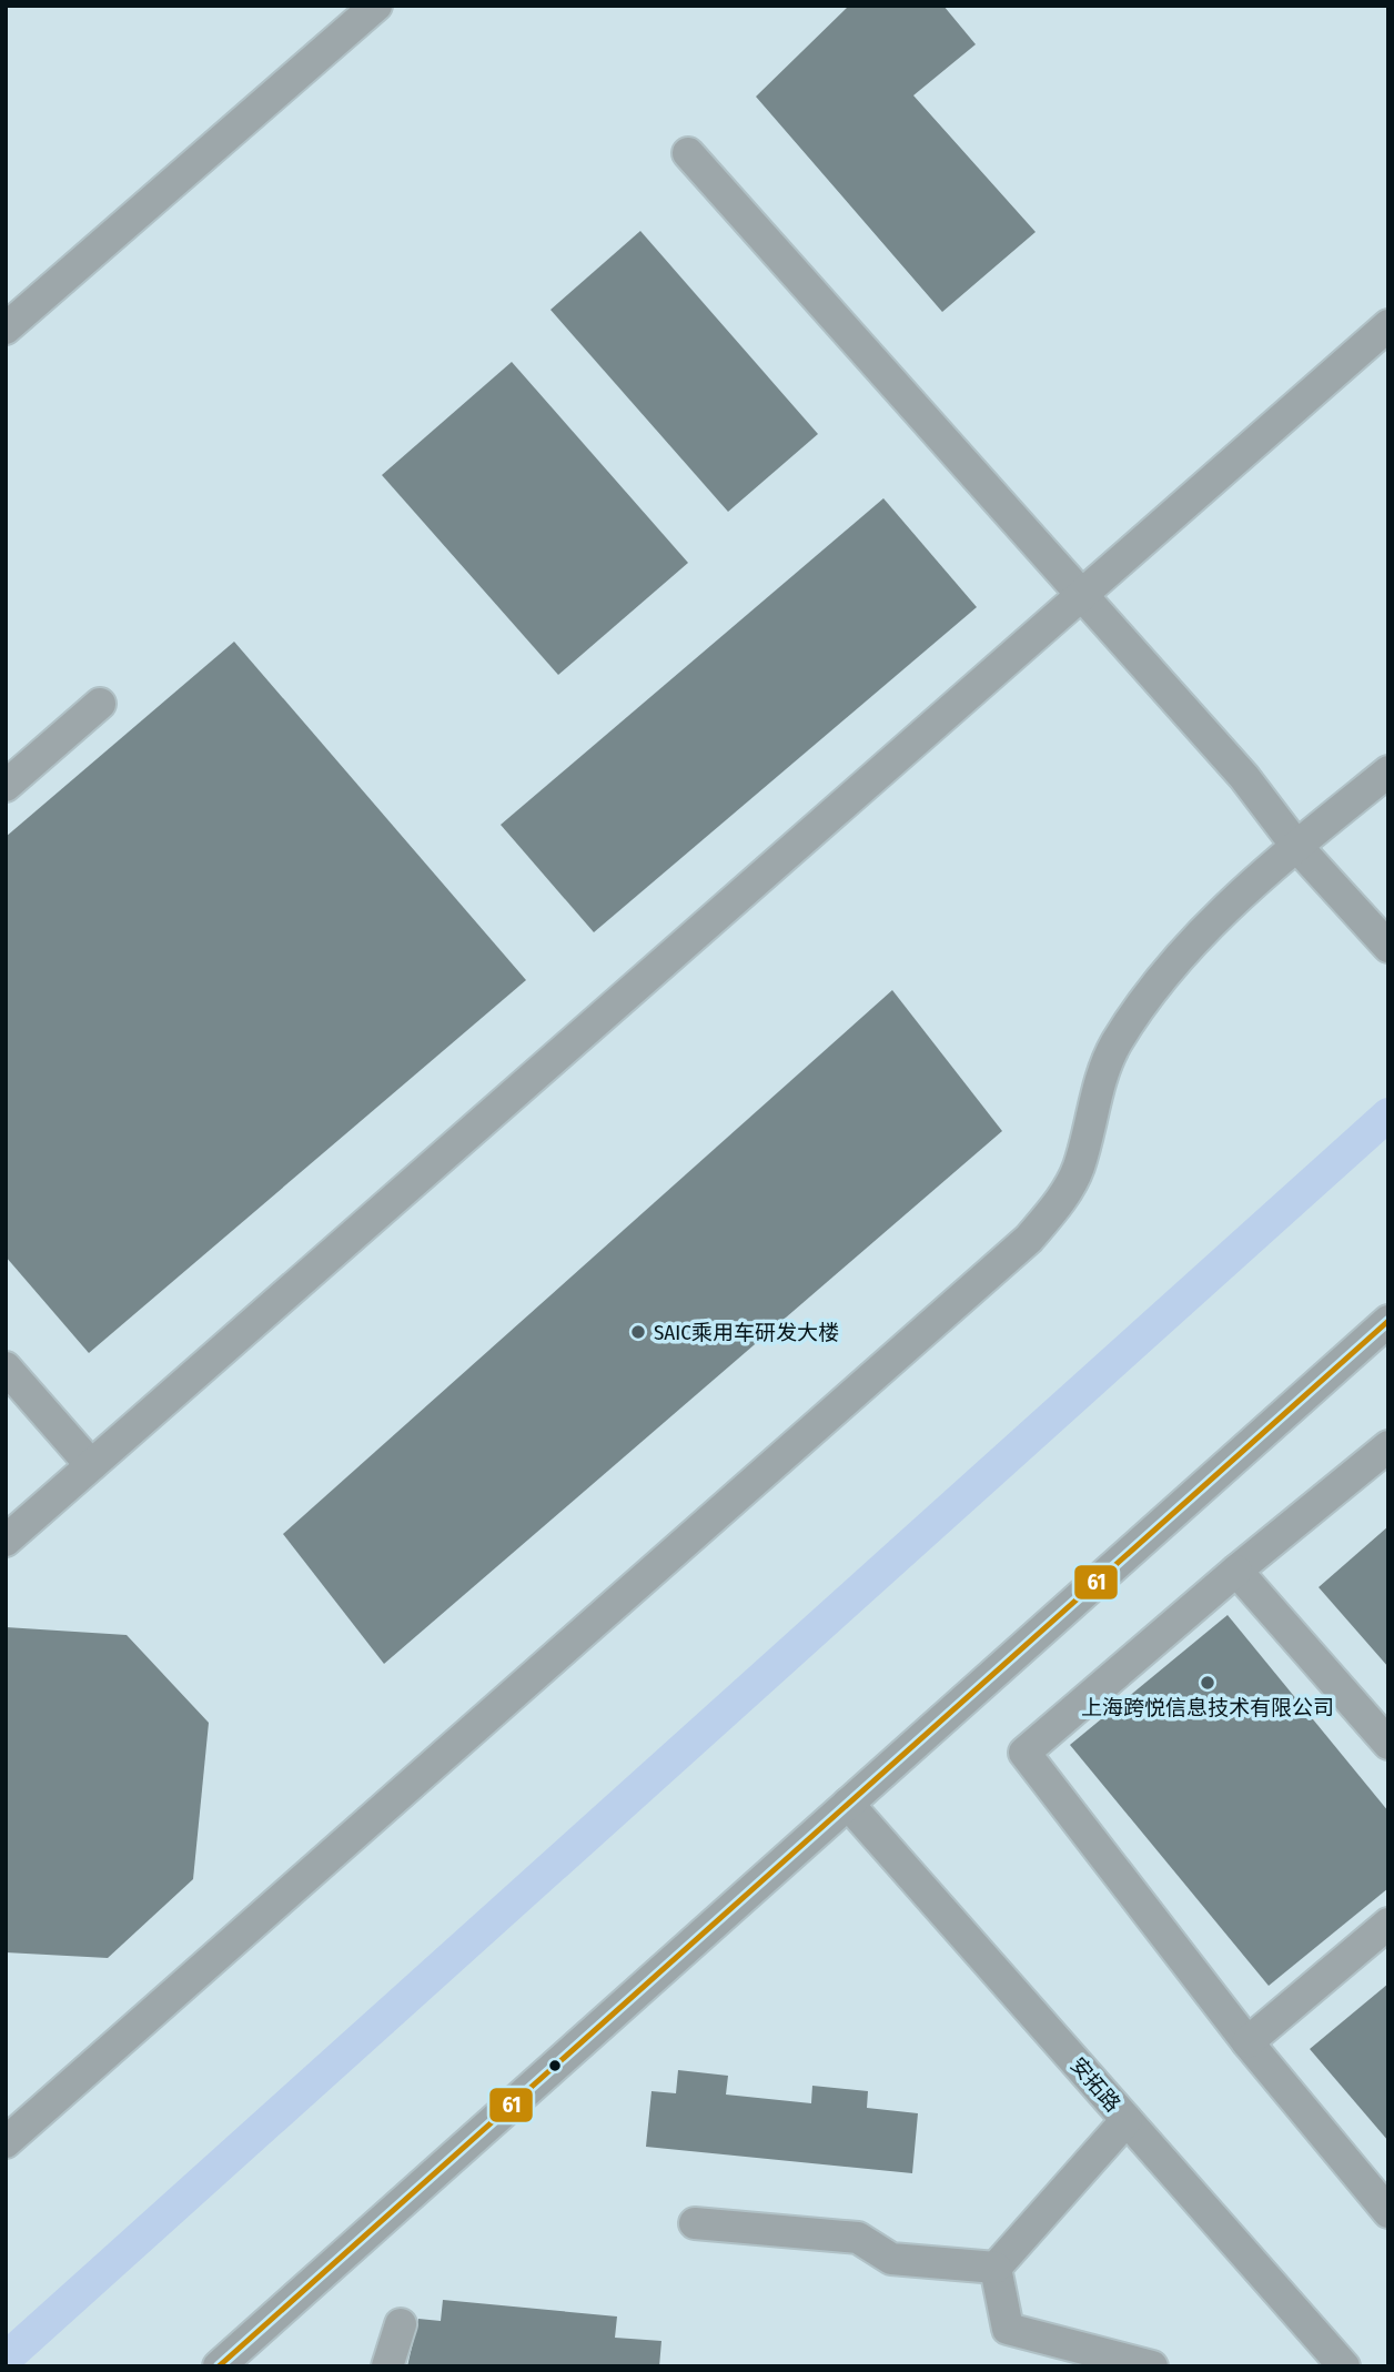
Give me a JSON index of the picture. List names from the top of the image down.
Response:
{
  "streets": {
    "street": ["安拓路"]
  },
  "places": ["SAIC乘用车研发大楼", "上海跨悦信息技术有限公司"],
  "lines": ["transit line 61"]
}
